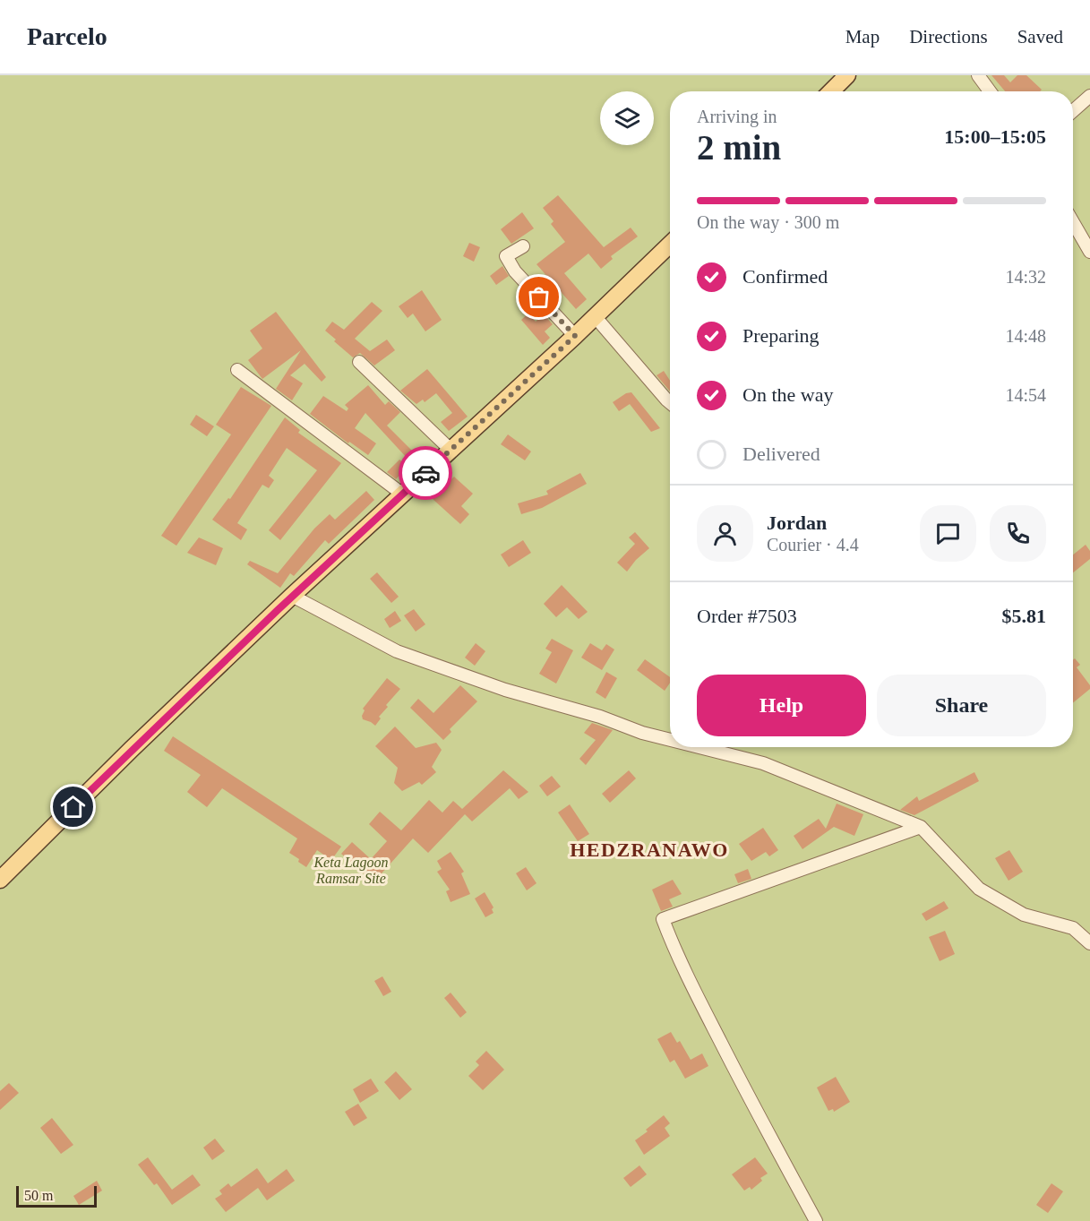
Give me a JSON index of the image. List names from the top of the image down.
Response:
{
  "districts": ["HEDZRANAWO"],
  "parks": ["Keta Lagoon Ramsar Site"],
  "scale_bar": "50 m",
  "page": {
    "header": "Parcelo",
    "nav": ["Map", "Directions", "Saved"],
    "heading": ["2 min", "Arriving in", "15:00–15:05"],
    "panel": [
      "Jordan",
      "Courier · 4.4",
      "Order #7503",
      "$5.81"
    ],
    "bar": "On the way · 300 m",
    "list": [
      ["Confirmed", "14:32"],
      ["Preparing", "14:48"],
      ["On the way", "14:54"],
      "Delivered"
    ],
    "buttons": ["Help", "Share"],
    "scale": "50 m"
  }
}
